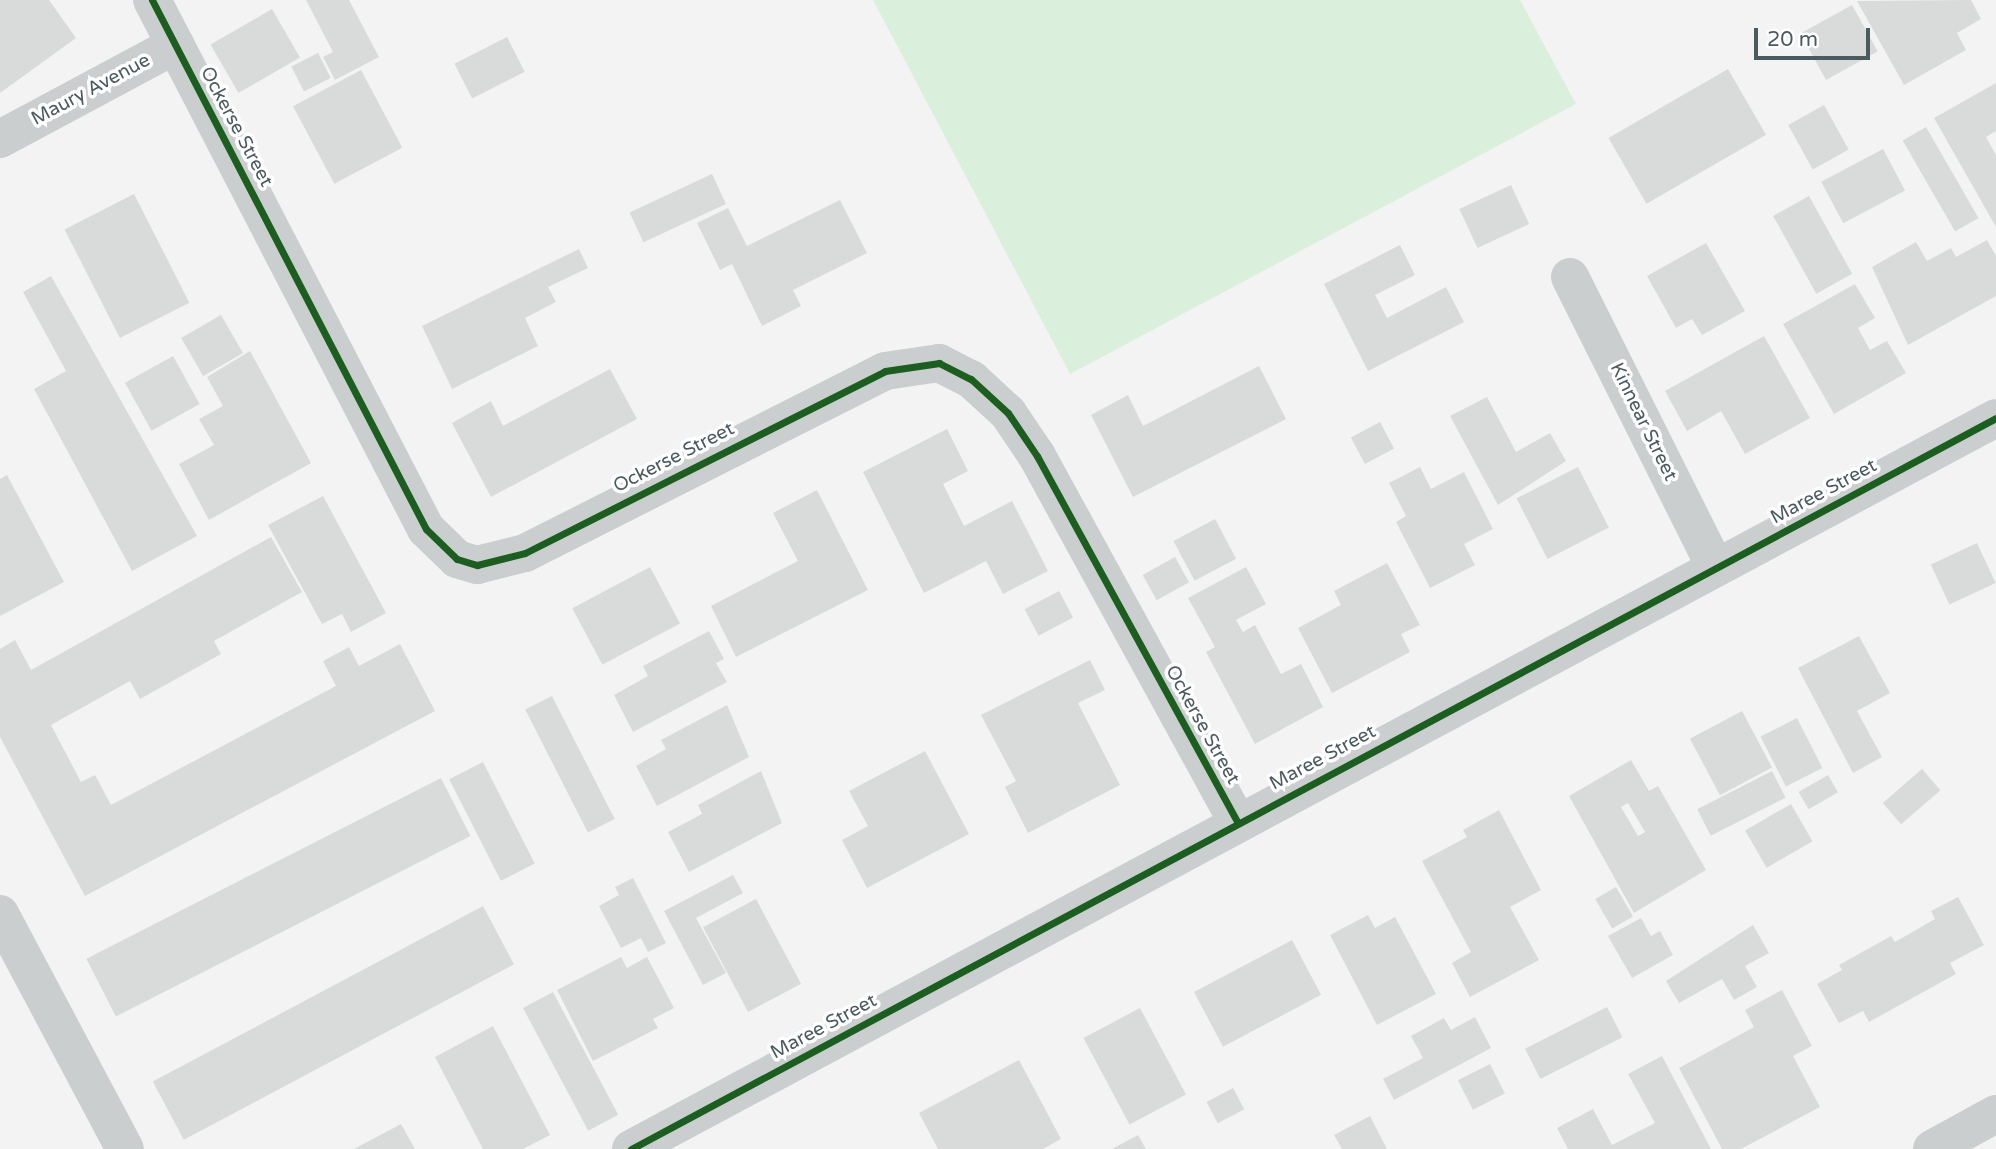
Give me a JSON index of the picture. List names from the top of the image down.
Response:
{
  "streets": {
    "street": [
      "Maury Avenue",
      "Ockerse Street",
      "Kinnear Street",
      "Maree Street"
    ]
  },
  "crossings": [
    ["Maury Avenue", "Ockerse Street"],
    ["Ockerse Street", "Maree Street"],
    ["Kinnear Street", "Maree Street"]
  ],
  "scale_bar": "20 m"
}
